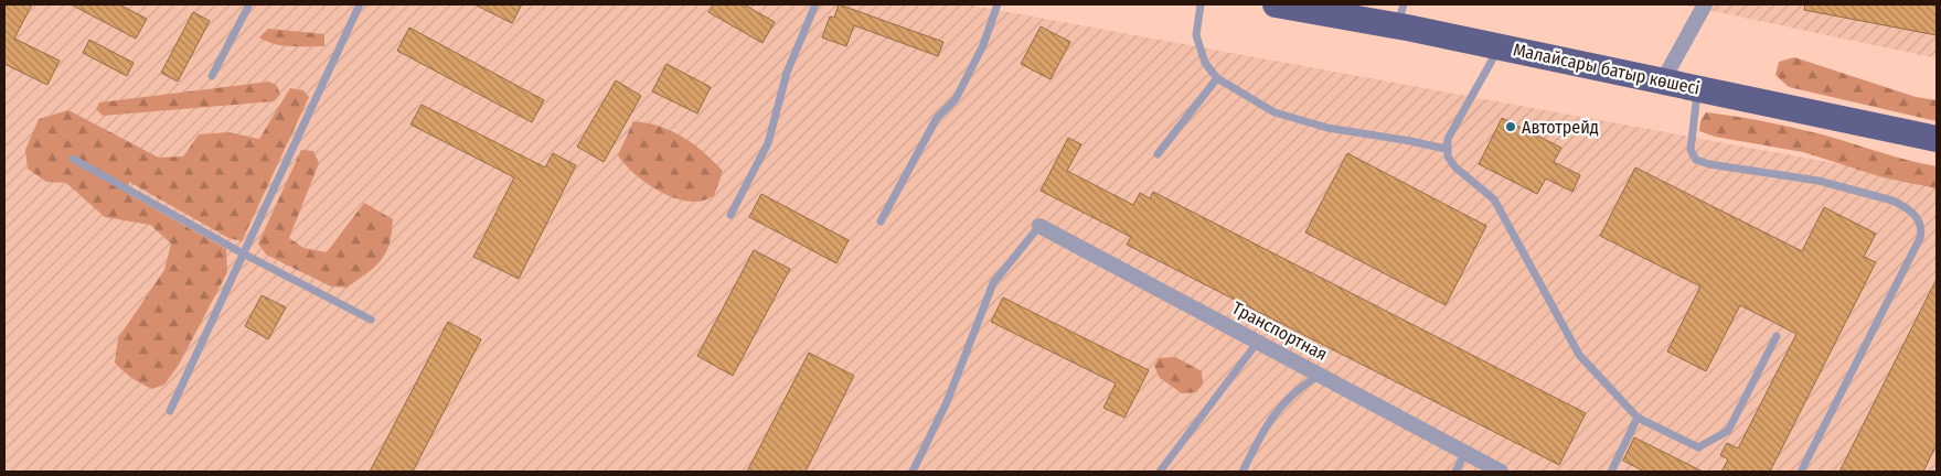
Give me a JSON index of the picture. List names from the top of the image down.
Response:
{
  "streets": {
    "highway": ["Малайсары батыр көшесі"],
    "street": ["Транспортная"]
  },
  "places": ["Автотрейд"]
}
